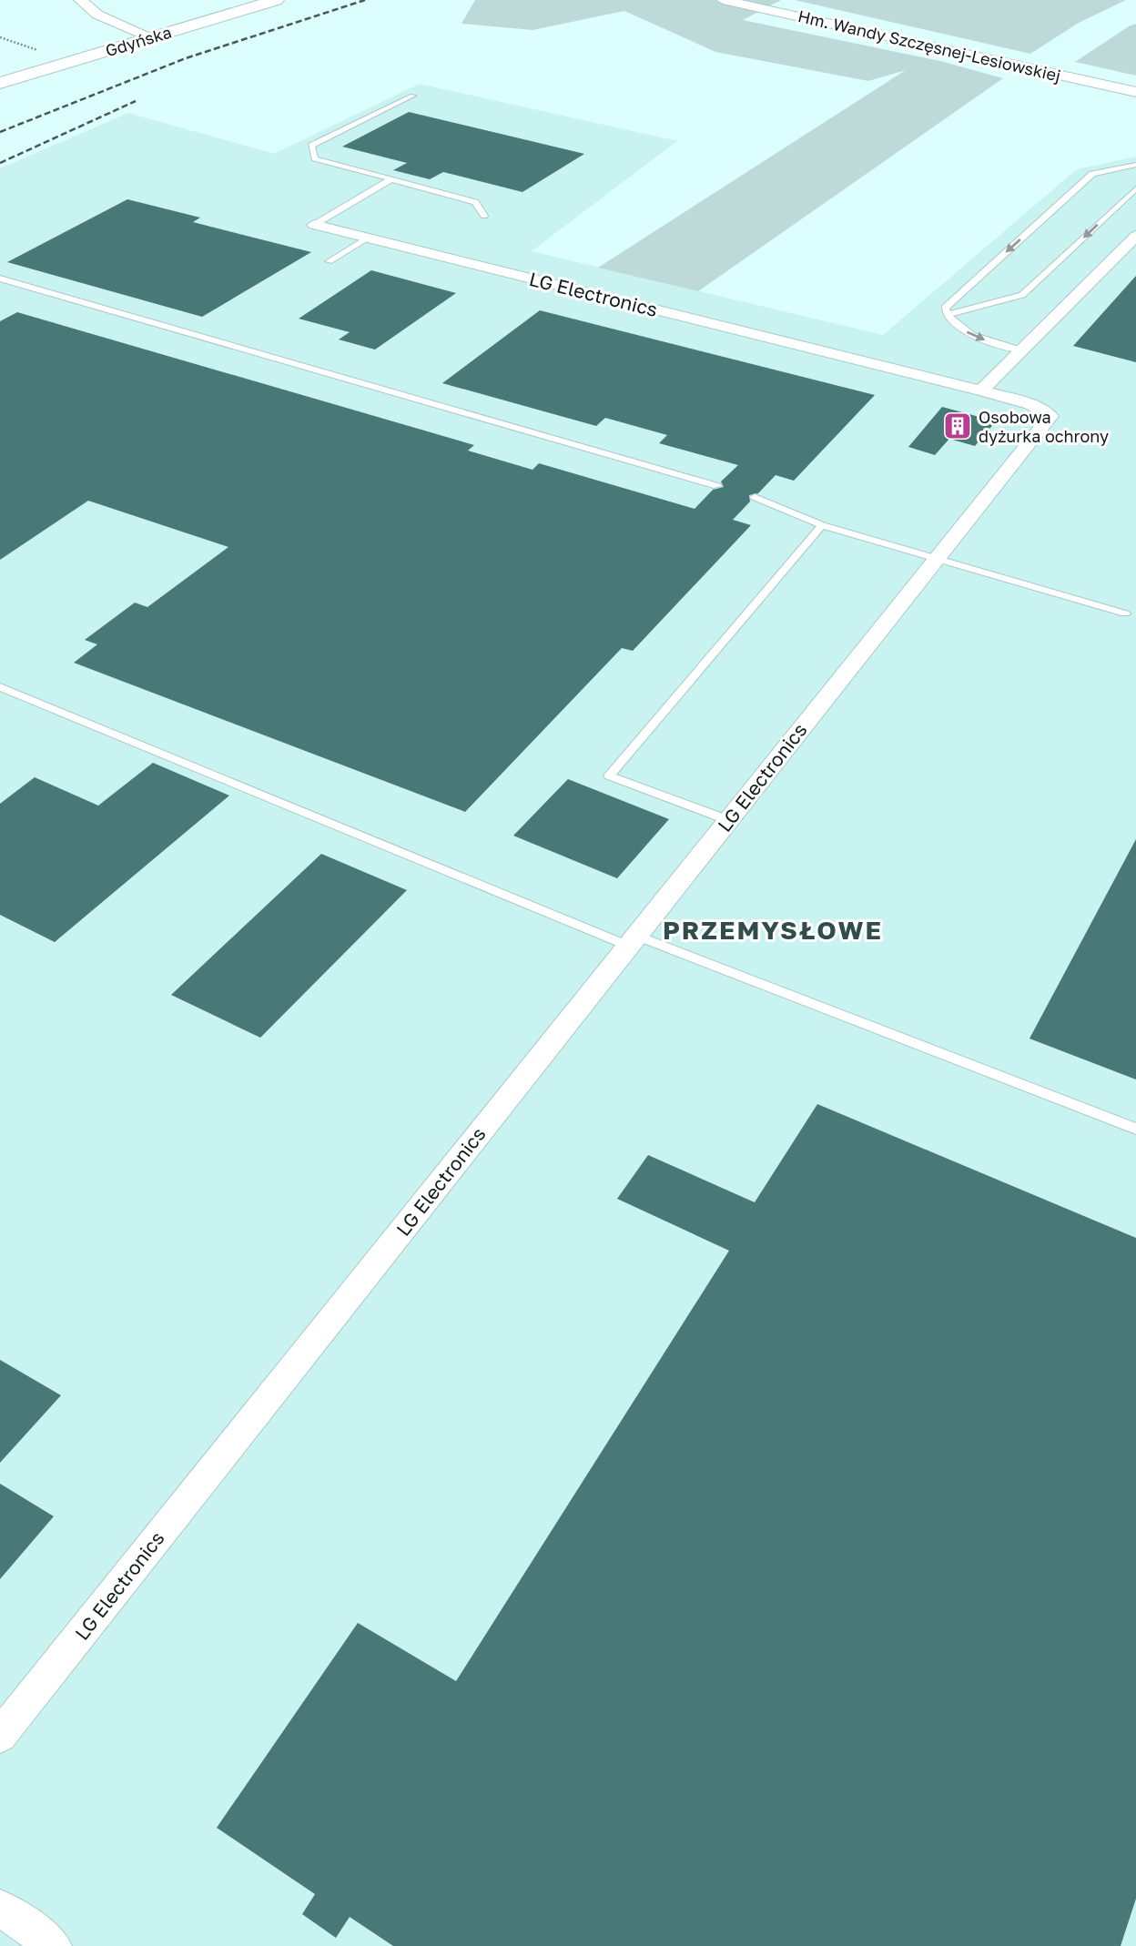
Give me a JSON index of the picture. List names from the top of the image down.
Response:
{
  "streets": {
    "main road": ["Gdyńska"],
    "street": ["Hm. Wandy Szczęsnej-Lesiowskiej", "LG Electronics"]
  },
  "districts": ["PRZEMYSŁOWE"],
  "places": {
    "building": ["Osobowa dyżurka ochrony"]
  }
}
